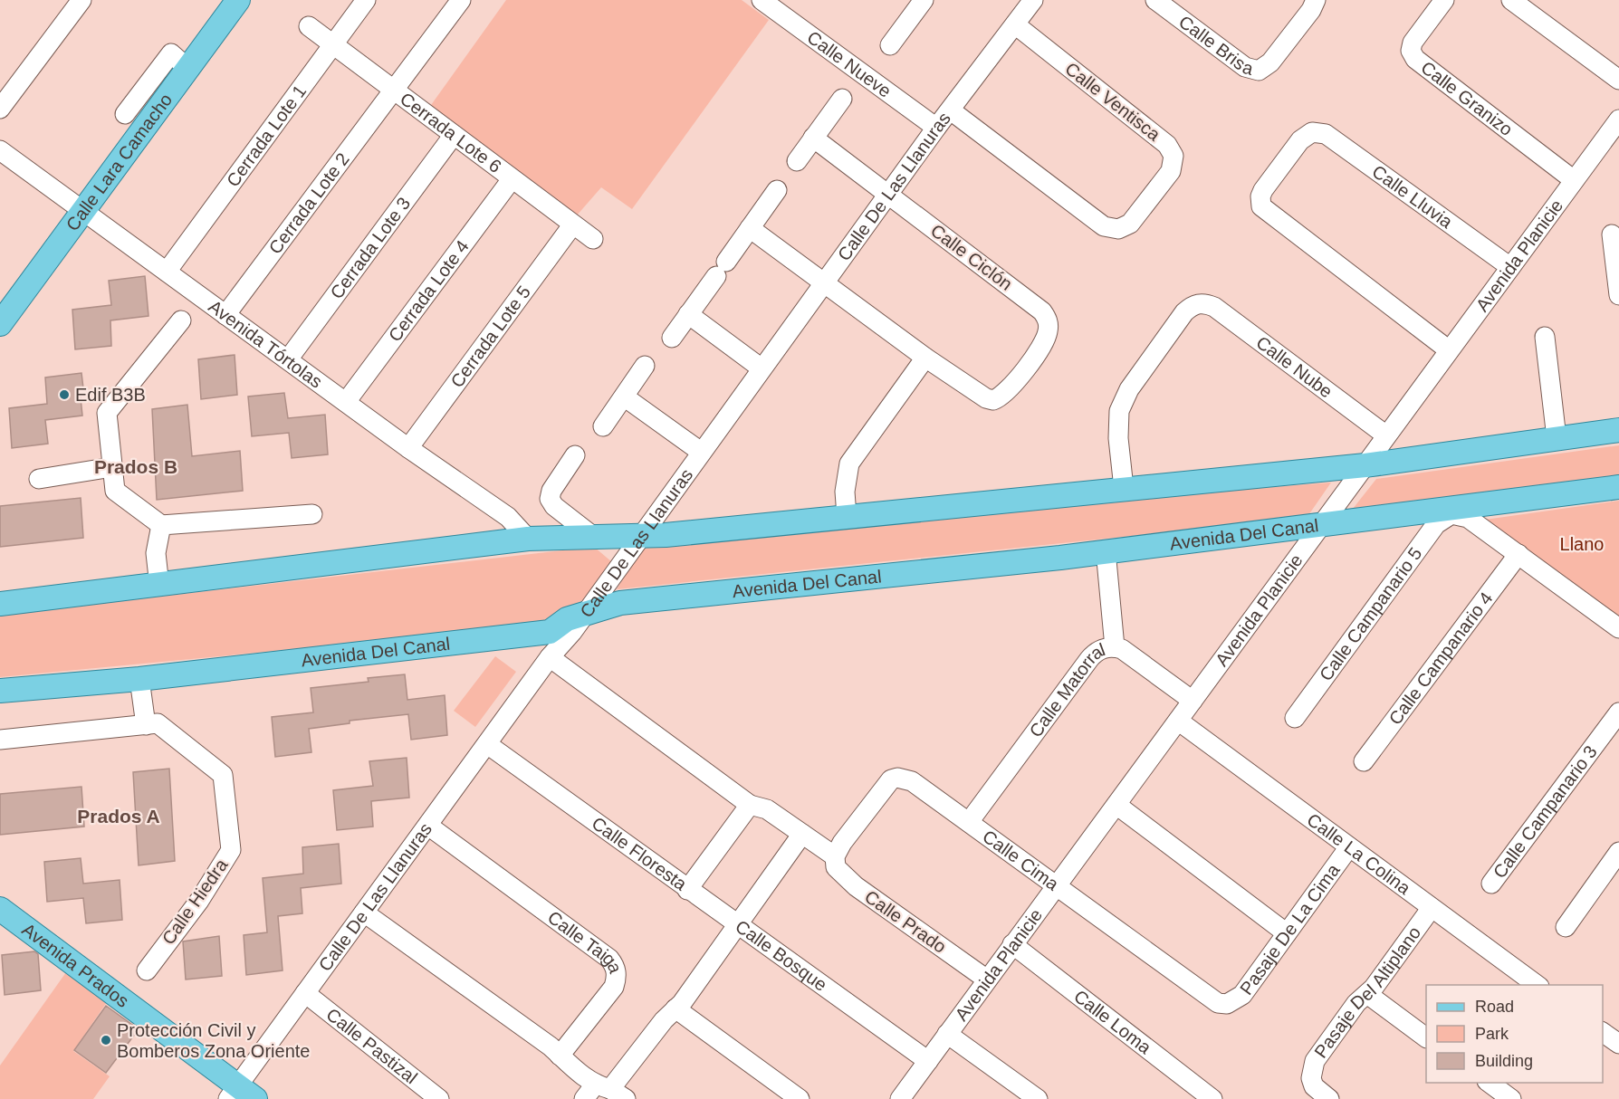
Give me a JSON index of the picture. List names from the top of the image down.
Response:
{
  "streets": {
    "main road": ["Calle Lara Camacho", "Avenida Del Canal", "Avenida Prados"],
    "street": [
      "Calle Brisa",
      "Calle Nueve",
      "Calle Granizo",
      "Calle Ventisca",
      "Cerrada Lote 6",
      "Cerrada Lote 1",
      "Calle De Las Llanuras",
      "Calle Lluvia",
      "Cerrada Lote 2",
      "Cerrada Lote 3",
      "Avenida Planicie",
      "Calle Ciclón",
      "Cerrada Lote 4",
      "Cerrada Lote 5",
      "Avenida Tórtolas",
      "Calle Nube",
      "Calle Campanario 5",
      "Calle Campanario 4",
      "Calle Matorral",
      "Calle Campanario 3",
      "Calle Floresta",
      "Calle La Colina",
      "Calle Cima",
      "Calle Hiedra",
      "Calle Prado",
      "Pasaje De La Cima",
      "Calle Taiga",
      "Calle Bosque",
      "Pasaje Del Altiplano",
      "Calle Loma",
      "Calle Pastizal"
    ]
  },
  "crossings": [
    ["Calle Nueve", "Calle De Las Llanuras"],
    ["Calle Granizo", "Avenida Planicie"],
    ["Calle Ventisca", "Calle De Las Llanuras"],
    ["Cerrada Lote 6", "Cerrada Lote 1"],
    ["Cerrada Lote 6", "Cerrada Lote 2"],
    ["Cerrada Lote 6", "Cerrada Lote 3"],
    ["Cerrada Lote 6", "Cerrada Lote 4"],
    ["Cerrada Lote 6", "Cerrada Lote 5"],
    ["Cerrada Lote 1", "Avenida Tórtolas"],
    ["Calle Lara Camacho", "Avenida Tórtolas"],
    ["Calle De Las Llanuras", "Calle Ciclón"],
    ["Calle De Las Llanuras", "Avenida Del Canal"],
    ["Calle De Las Llanuras", "Calle Floresta"],
    ["Calle De Las Llanuras", "Calle Taiga"],
    ["Calle De Las Llanuras", "Avenida Prados"],
    ["Calle De Las Llanuras", "Calle Pastizal"],
    ["Calle Lluvia", "Avenida Planicie"],
    ["Cerrada Lote 2", "Avenida Tórtolas"],
    ["Cerrada Lote 3", "Avenida Tórtolas"],
    ["Avenida Planicie", "Calle Nube"],
    ["Avenida Planicie", "Avenida Del Canal"],
    ["Avenida Planicie", "Calle Matorral"],
    ["Avenida Planicie", "Calle La Colina"],
    ["Avenida Planicie", "Calle Cima"],
    ["Avenida Planicie", "Calle Prado"],
    ["Avenida Planicie", "Calle Bosque"],
    ["Avenida Planicie", "Calle Loma"],
    ["Cerrada Lote 4", "Avenida Tórtolas"],
    ["Cerrada Lote 5", "Avenida Tórtolas"],
    ["Calle Campanario 5", "Calle Campanario 4"],
    ["Calle Matorral", "Calle Cima"],
    ["Calle La Colina", "Pasaje De La Cima"],
    ["Calle La Colina", "Pasaje Del Altiplano"],
    ["Calle Cima", "Calle Prado"],
    ["Calle Cima", "Pasaje De La Cima"]
  ],
  "districts": ["Prados B", "Prados A"],
  "parks": ["Llano"],
  "places": ["Edif B3B", "Protección Civil y Bomberos Zona Oriente"],
  "legend": ["Road", "Park", "Building"]
}
